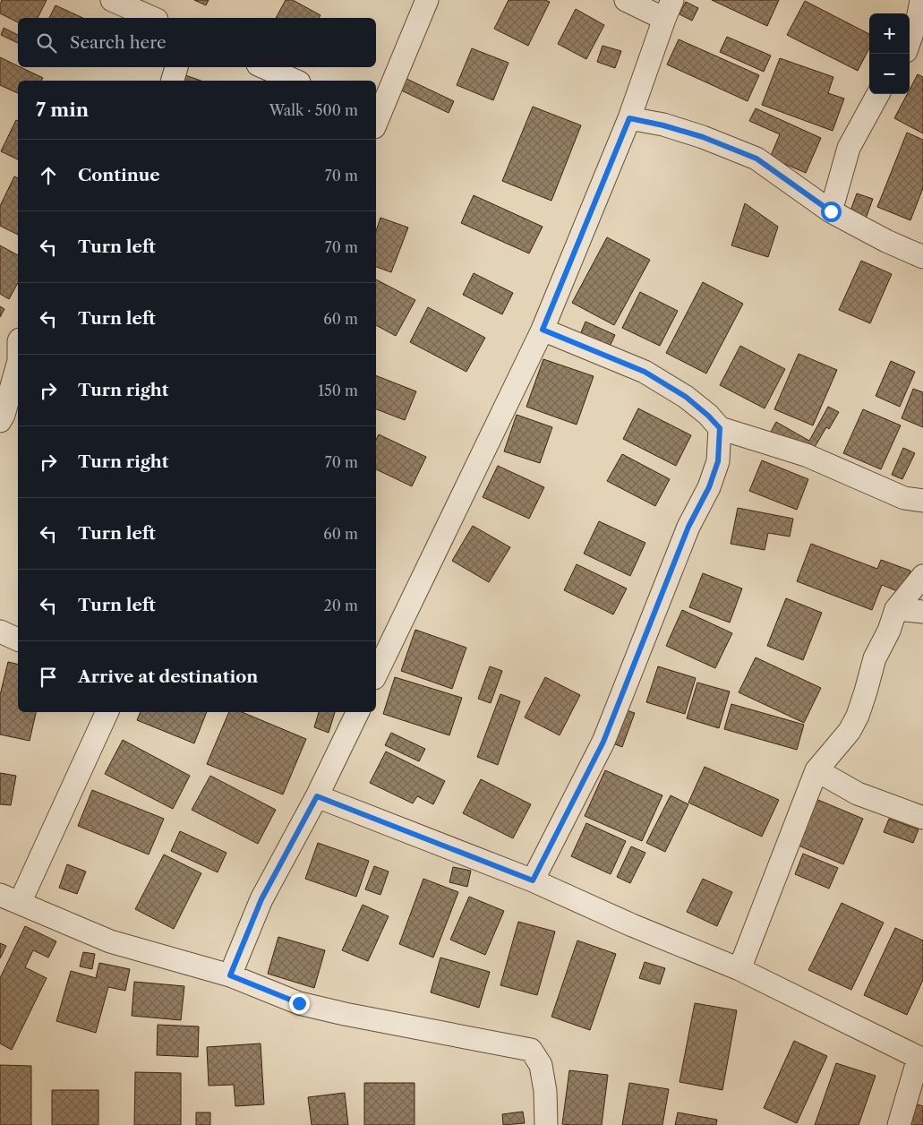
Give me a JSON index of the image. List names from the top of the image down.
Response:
{
  "page": {
    "map_buttons": ["+", "−"],
    "search": "Search here",
    "heading": ["7 min", "Walk · 500 m"],
    "list": [
      ["Continue", "70 m"],
      ["Turn left", "70 m"],
      ["Turn left", "60 m"],
      ["Turn right", "150 m"],
      ["Turn right", "70 m"],
      ["Turn left", "60 m"],
      ["Turn left", "20 m"],
      "Arrive at destination"
    ]
  }
}
